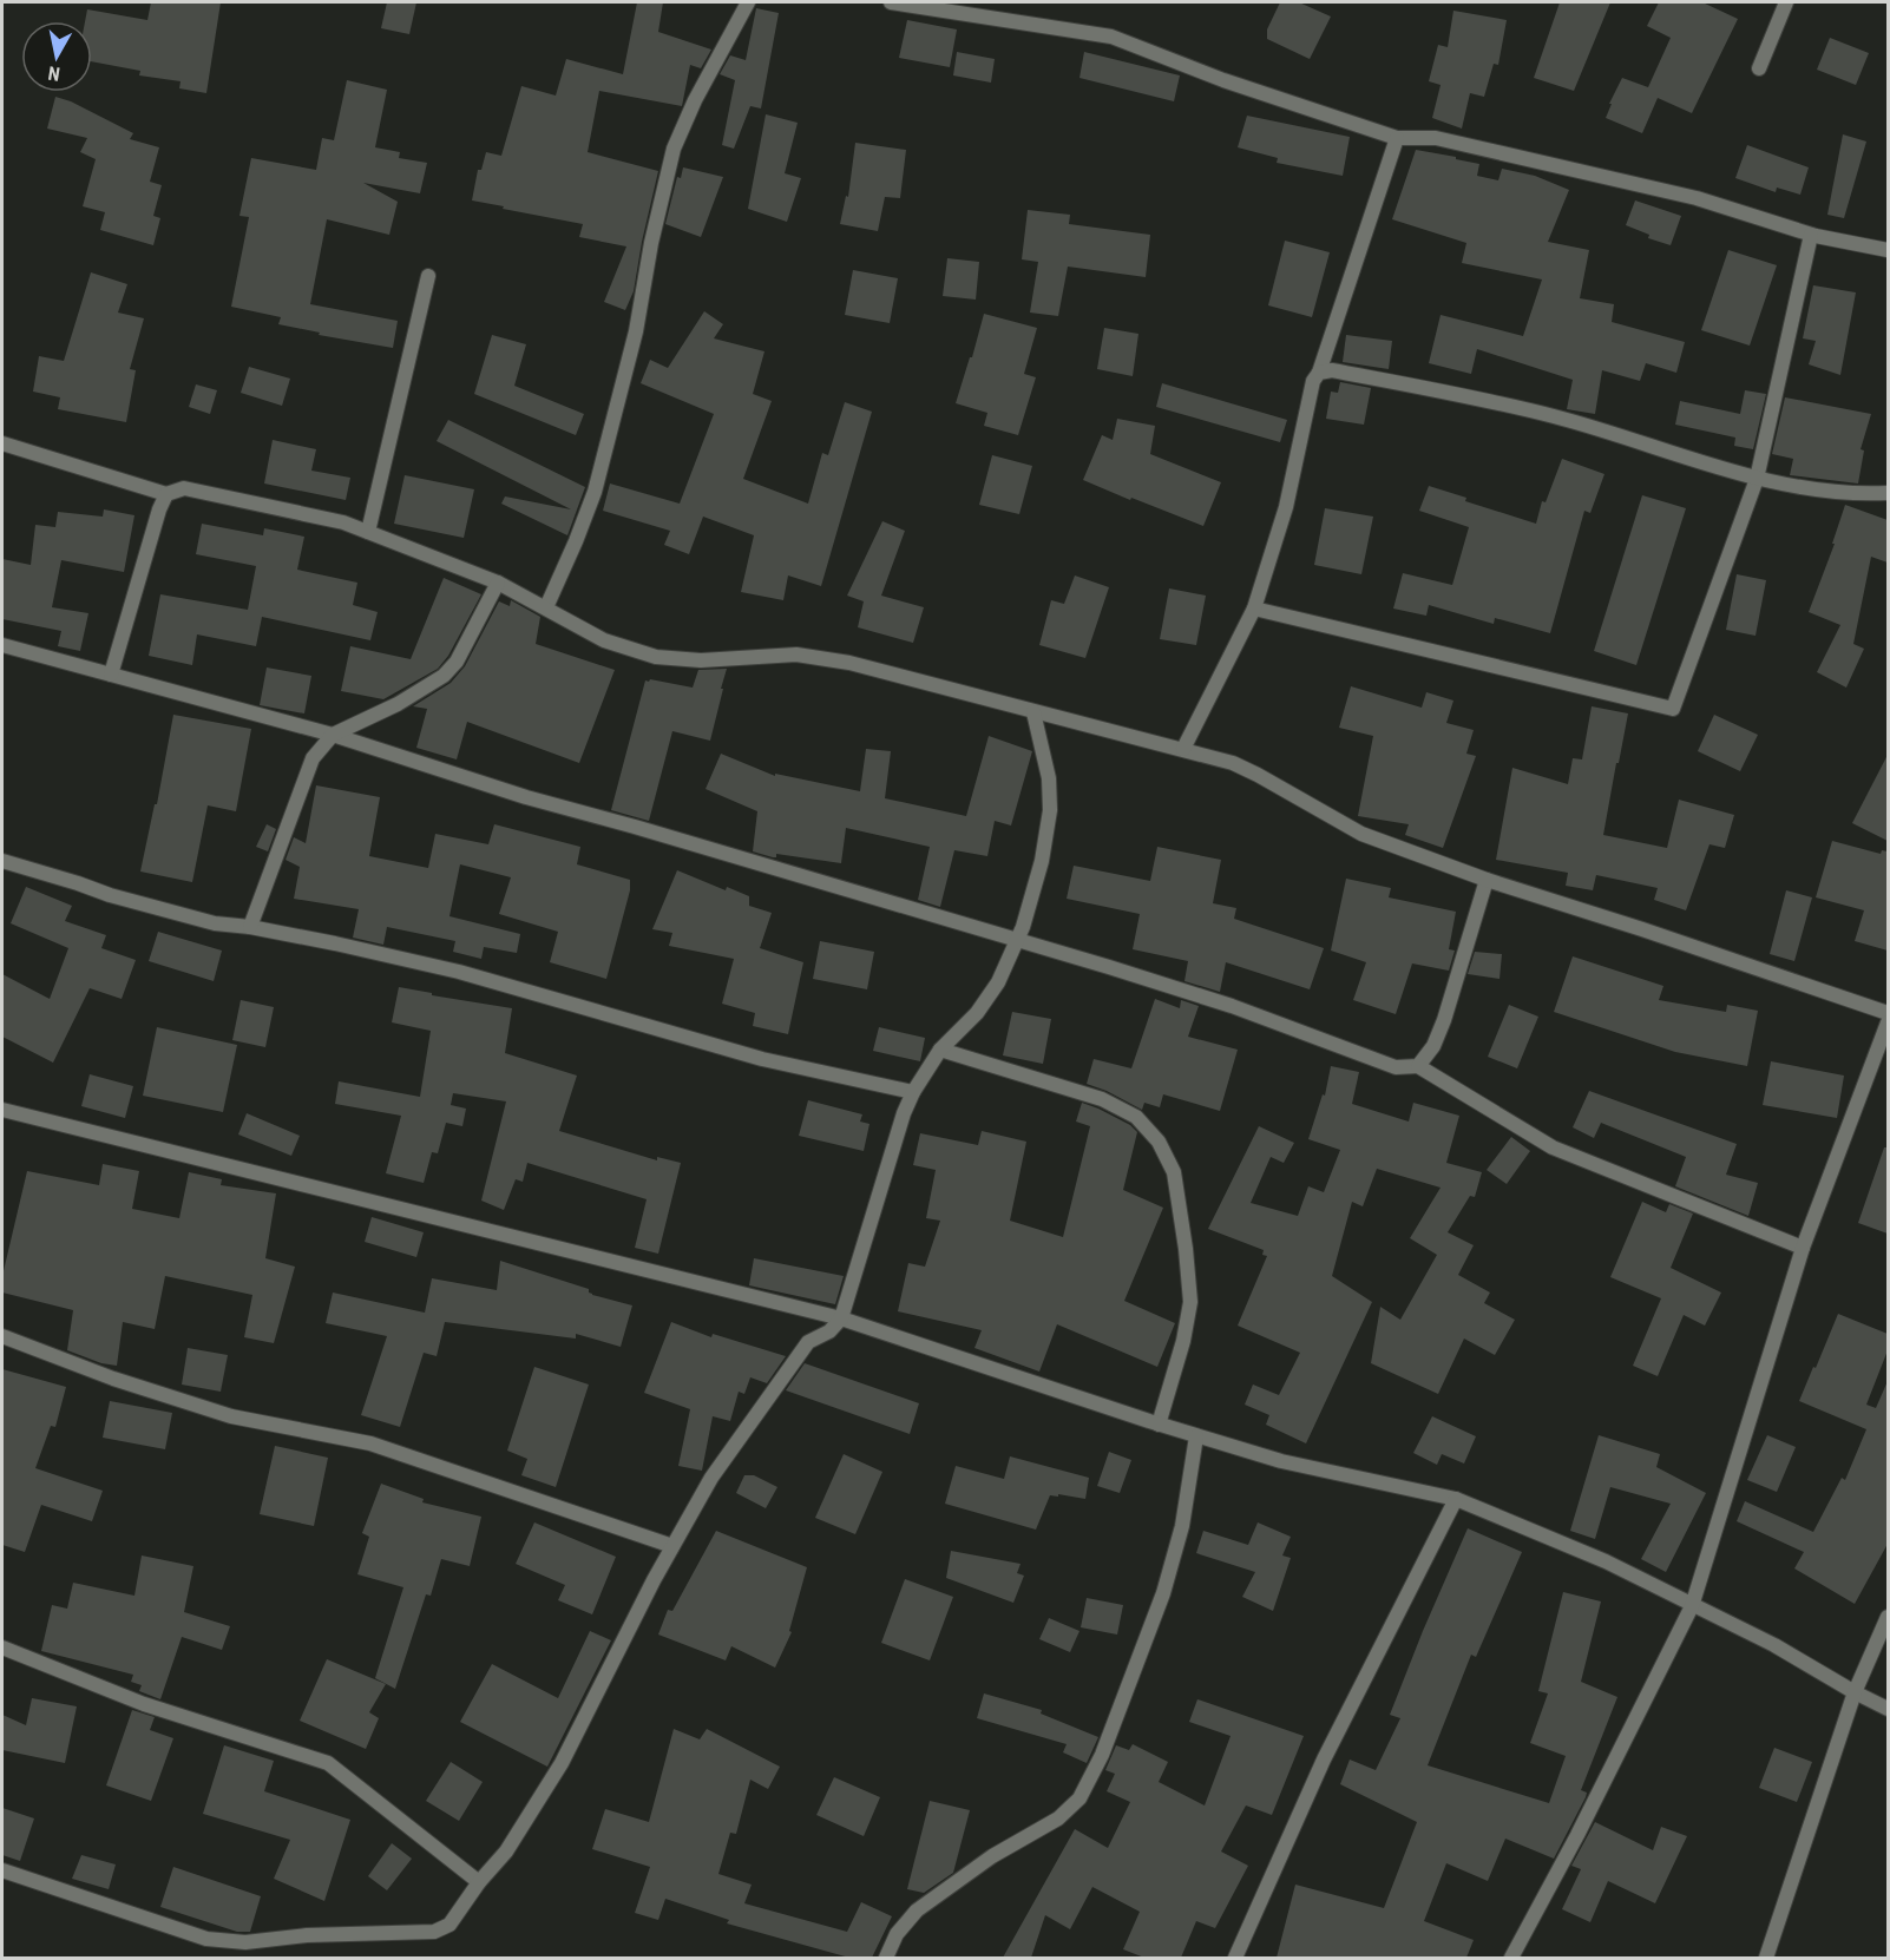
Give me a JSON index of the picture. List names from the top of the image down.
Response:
{
  "north": "bottom"
}
